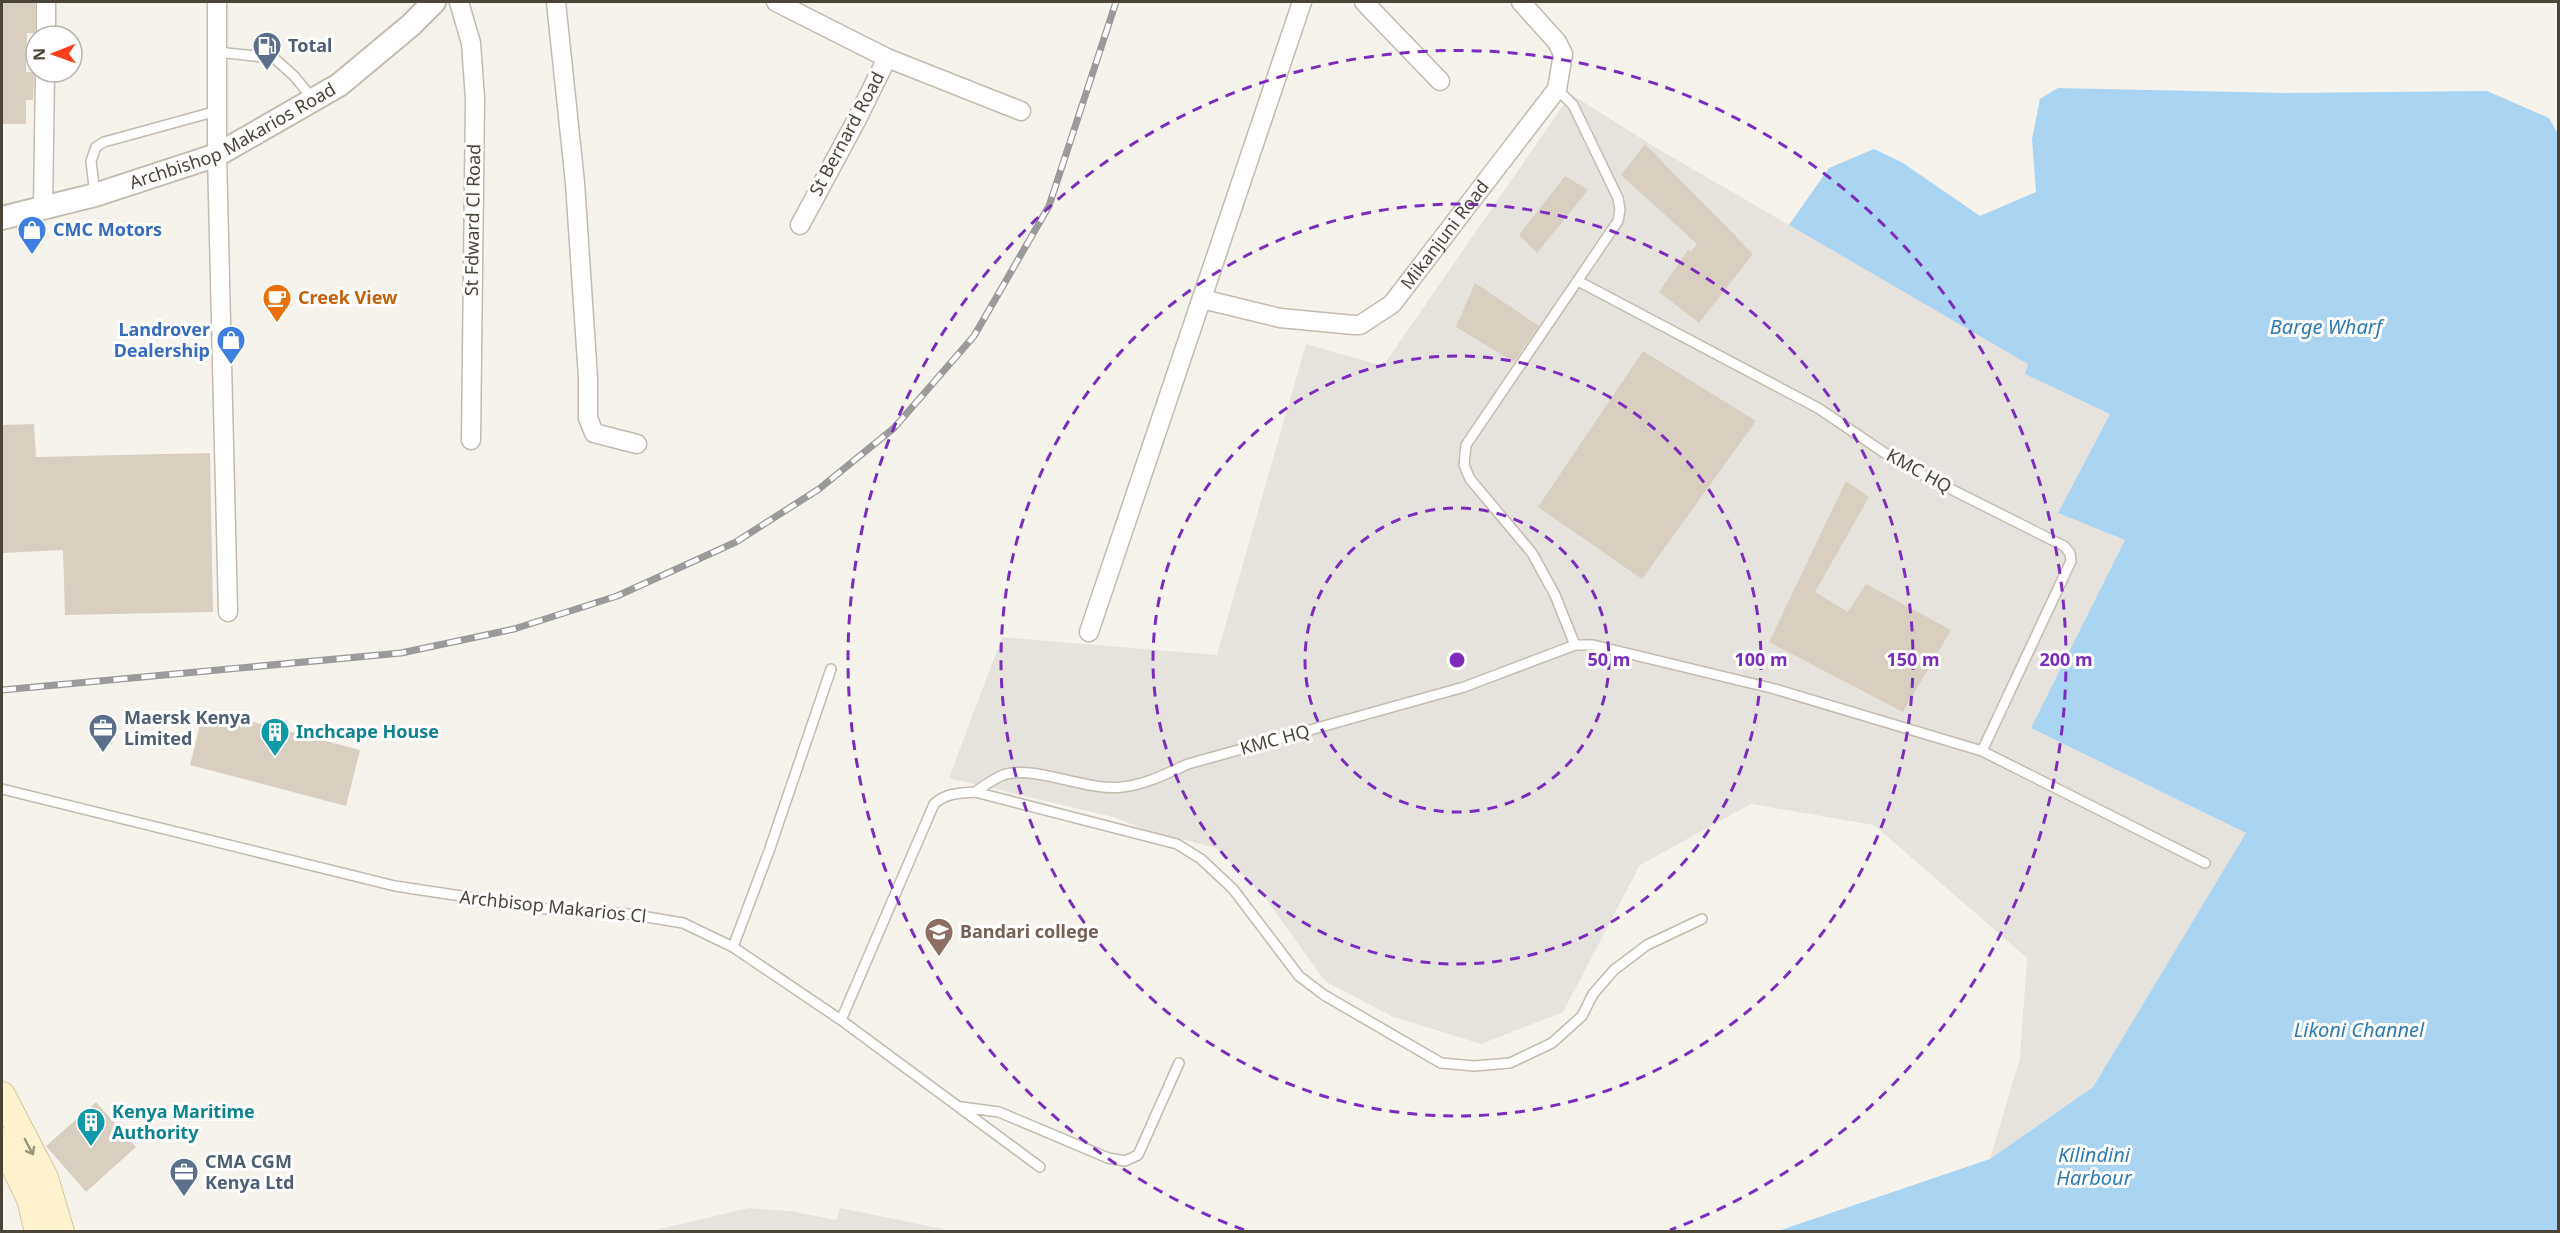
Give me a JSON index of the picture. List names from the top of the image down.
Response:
{
  "streets": {
    "street": [
      "St Bernard Road",
      "Archbishop Makarios Road",
      "St Fdward Cl Road",
      "Mikanjuni Road"
    ],
    "lane": ["KMC HQ", "Archbisop Makarios Cl"]
  },
  "water": ["Barge Wharf", "Likoni Channel", "Kilindini Harbour"],
  "places": {
    "fuel station": ["Total"],
    "shop": ["CMC Motors", "Landrover Dealership"],
    "cafe": ["Creek View"],
    "office": ["Maersk Kenya Limited", "CMA CGM Kenya Ltd"],
    "building": ["Inchcape House", "Kenya Maritime Authority"],
    "school or university": ["Bandari college"]
  },
  "north": "left",
  "rings": [
    "50 m",
    "100 m",
    "150 m",
    "200 m"
  ]
}
